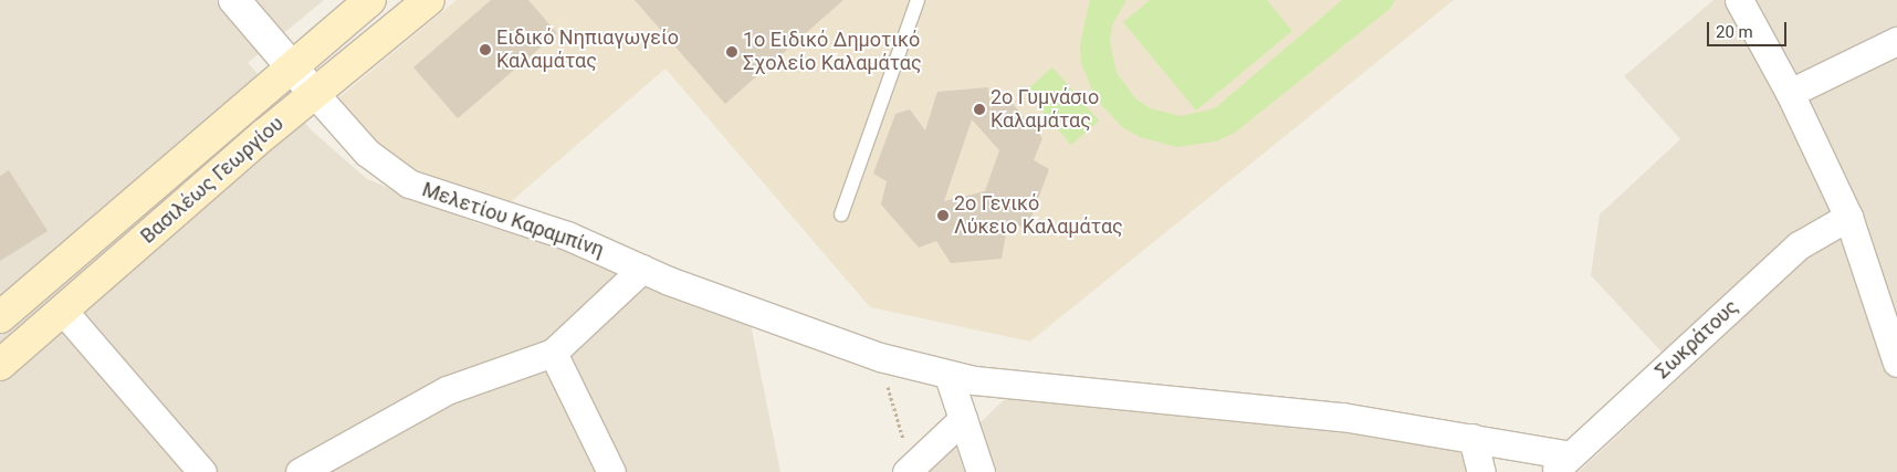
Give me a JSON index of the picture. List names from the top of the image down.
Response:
{
  "streets": {
    "main road": ["Βασιλέως Γεωργίου"],
    "street": ["Μελετίου Καραμπίνη", "Σωκράτους"]
  },
  "crossings": [
    ["Βασιλέως Γεωργίου", "Μελετίου Καραμπίνη"],
    ["Μελετίου Καραμπίνη", "Σωκράτους"]
  ],
  "places": [
    "Ειδικό Νηπιαγωγείο Καλαμάτας",
    "1ο Ειδικό Δημοτικό Σχολείο Καλαμάτας",
    "2ο Γυμνάσιο Καλαμάτας",
    "2ο Γενικό Λύκειο Καλαμάτας"
  ],
  "scale_bar": "20 m"
}
